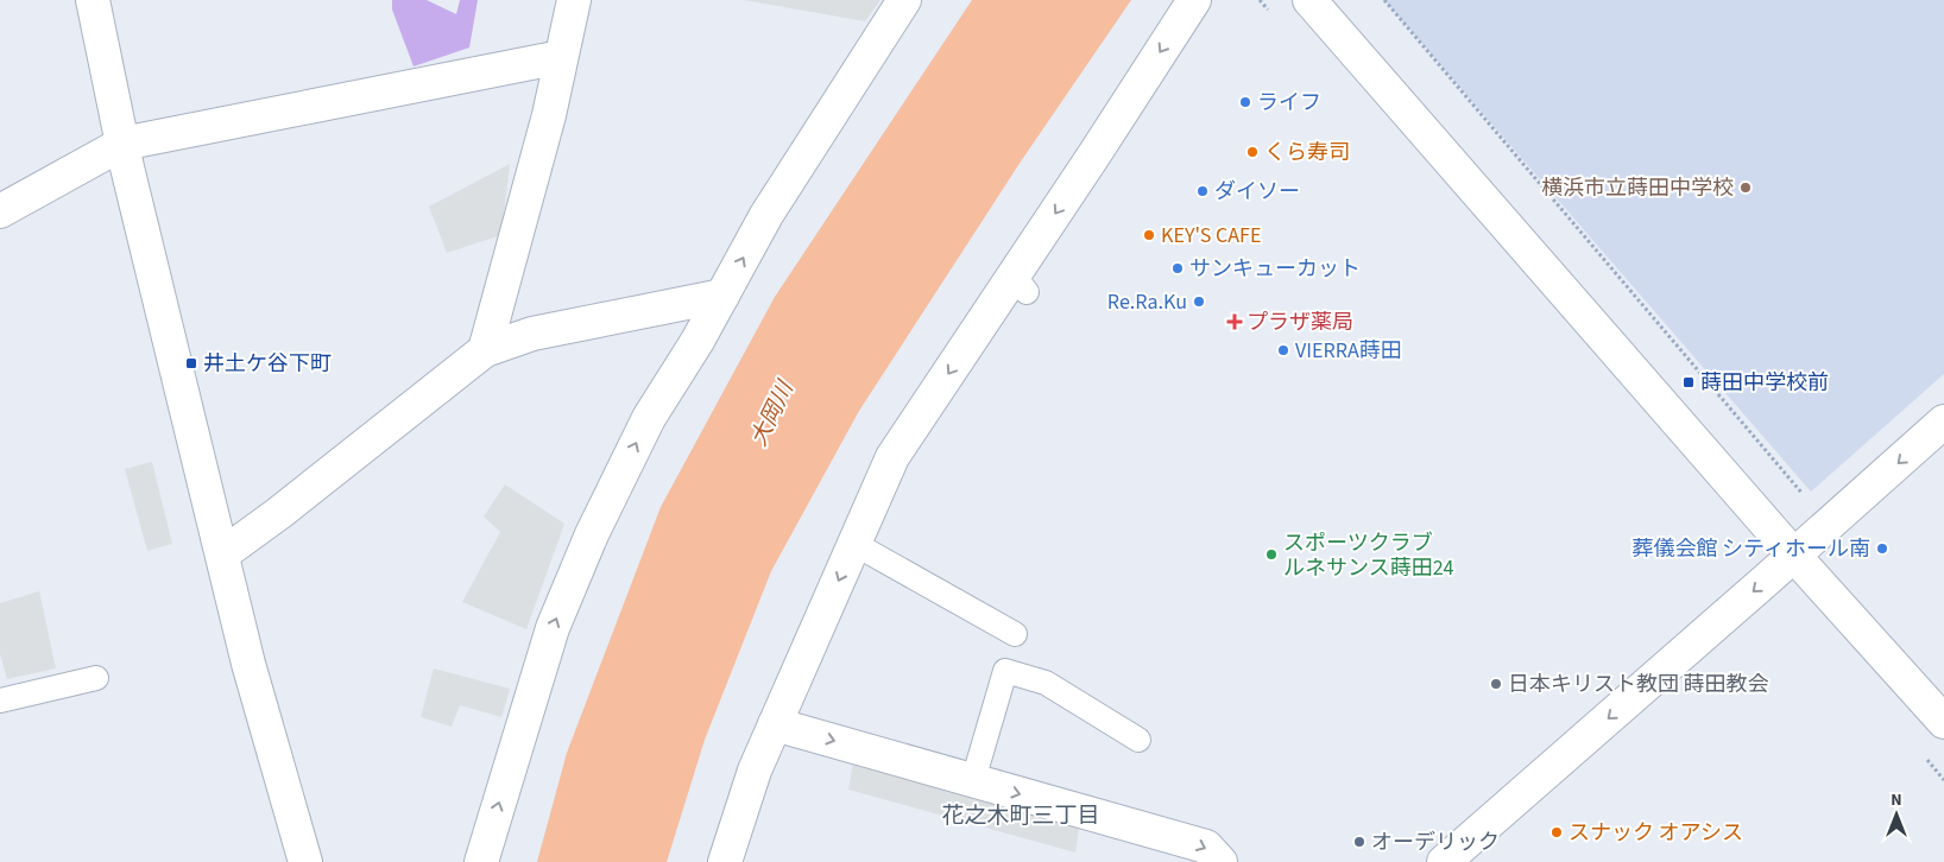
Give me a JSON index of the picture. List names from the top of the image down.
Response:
{
  "districts": ["花之木町三丁目"],
  "water": ["大岡川"],
  "places": {
    "other": [
      "ライフ",
      "くら寿司",
      "横浜市立蒔田中学校",
      "ダイソー",
      "KEY'S CAFE",
      "サンキューカット",
      "Re.Ra.Ku",
      "VIERRA蒔田",
      "葬儀会館 シティホール南",
      "スポーツクラブ ルネサンス蒔田24",
      "日本キリスト教団 蒔田教会",
      "スナック オアシス",
      "オーデリック"
    ],
    "health": ["プラザ薬局"],
    "transit": ["井土ケ谷下町", "蒔田中学校前"]
  },
  "north": "top"
}
